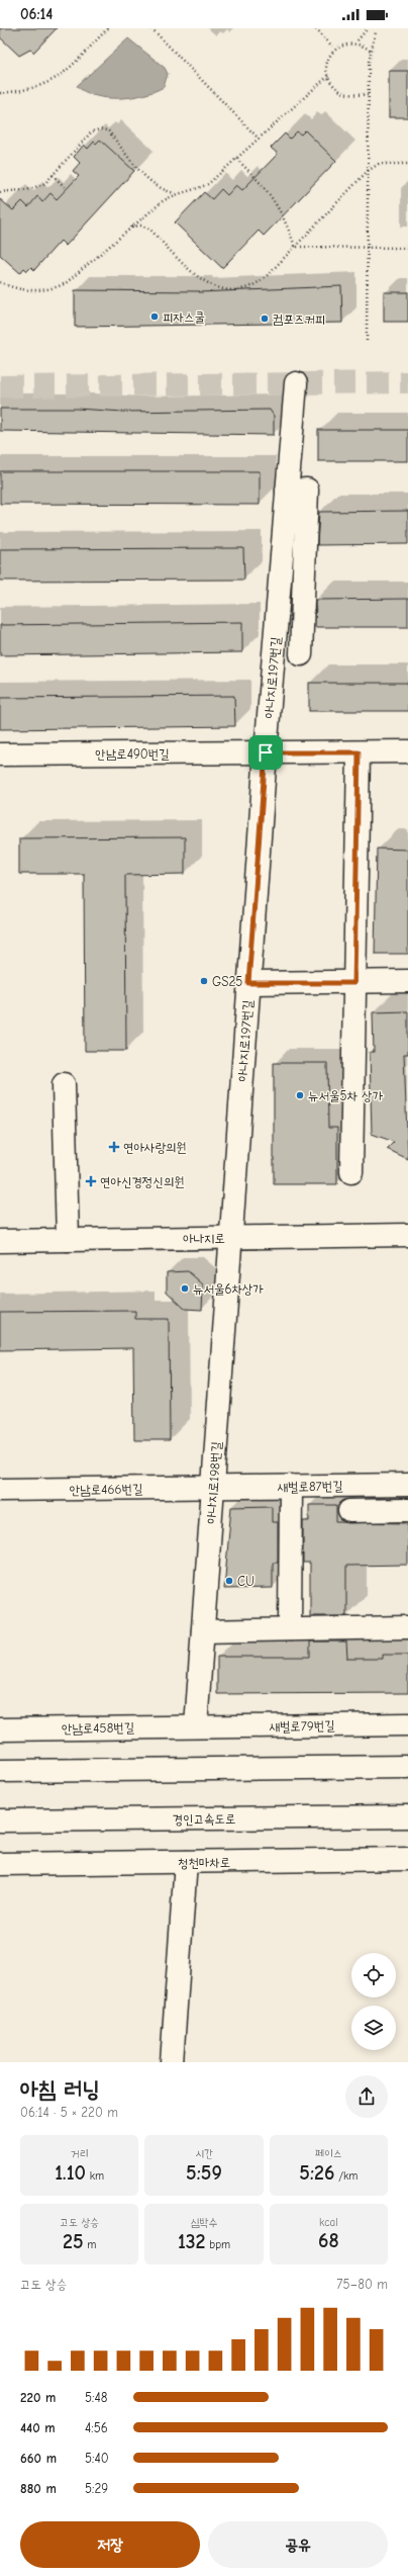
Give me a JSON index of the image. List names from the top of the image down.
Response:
{
  "streets": {
    "main road": [
      "아나지로197번길",
      "안남로490번길",
      "아나지로",
      "아나지로198번길",
      "새벌로87번길",
      "안남로466번길",
      "새벌로79번길",
      "안남로458번길",
      "경인고속도로",
      "청천마차로"
    ]
  },
  "crossings": [
    ["아나지로197번길", "안남로490번길"],
    ["아나지로197번길", "아나지로"],
    ["아나지로197번길", "아나지로198번길"],
    ["아나지로", "아나지로198번길"],
    ["아나지로198번길", "새벌로87번길"],
    ["아나지로198번길", "안남로466번길"],
    ["아나지로198번길", "새벌로79번길"],
    ["아나지로198번길", "안남로458번길"],
    ["새벌로87번길", "안남로466번길"],
    ["새벌로79번길", "안남로458번길"]
  ],
  "places": {
    "other": [
      "피자스쿨",
      "컴포즈커피",
      "GS25",
      "뉴서울5차 상가",
      "뉴서울6차상가",
      "CU"
    ],
    "health": ["연아사랑의원", "연아신경정신의원"]
  },
  "page": {
    "status": "06:14",
    "heading": ["아침 러닝", "06:14 · 5 × 220 m"],
    "stats": [
      ["거리", "1.10 km"],
      ["시간", "5:59"],
      ["페이스", "5:26 /km"],
      ["고도 상승", "25 m"],
      ["심박수", "132 bpm"],
      ["kcal", "68"]
    ],
    "chart": ["고도 상승", "75–80 m"],
    "list": [
      {
        "name": "220 m",
        "note": "5:48"
      },
      {
        "name": "440 m",
        "note": "4:56"
      },
      {
        "name": "660 m",
        "note": "5:40"
      },
      {
        "name": "880 m",
        "note": "5:29"
      }
    ],
    "buttons": ["저장", "공유"]
  }
}
